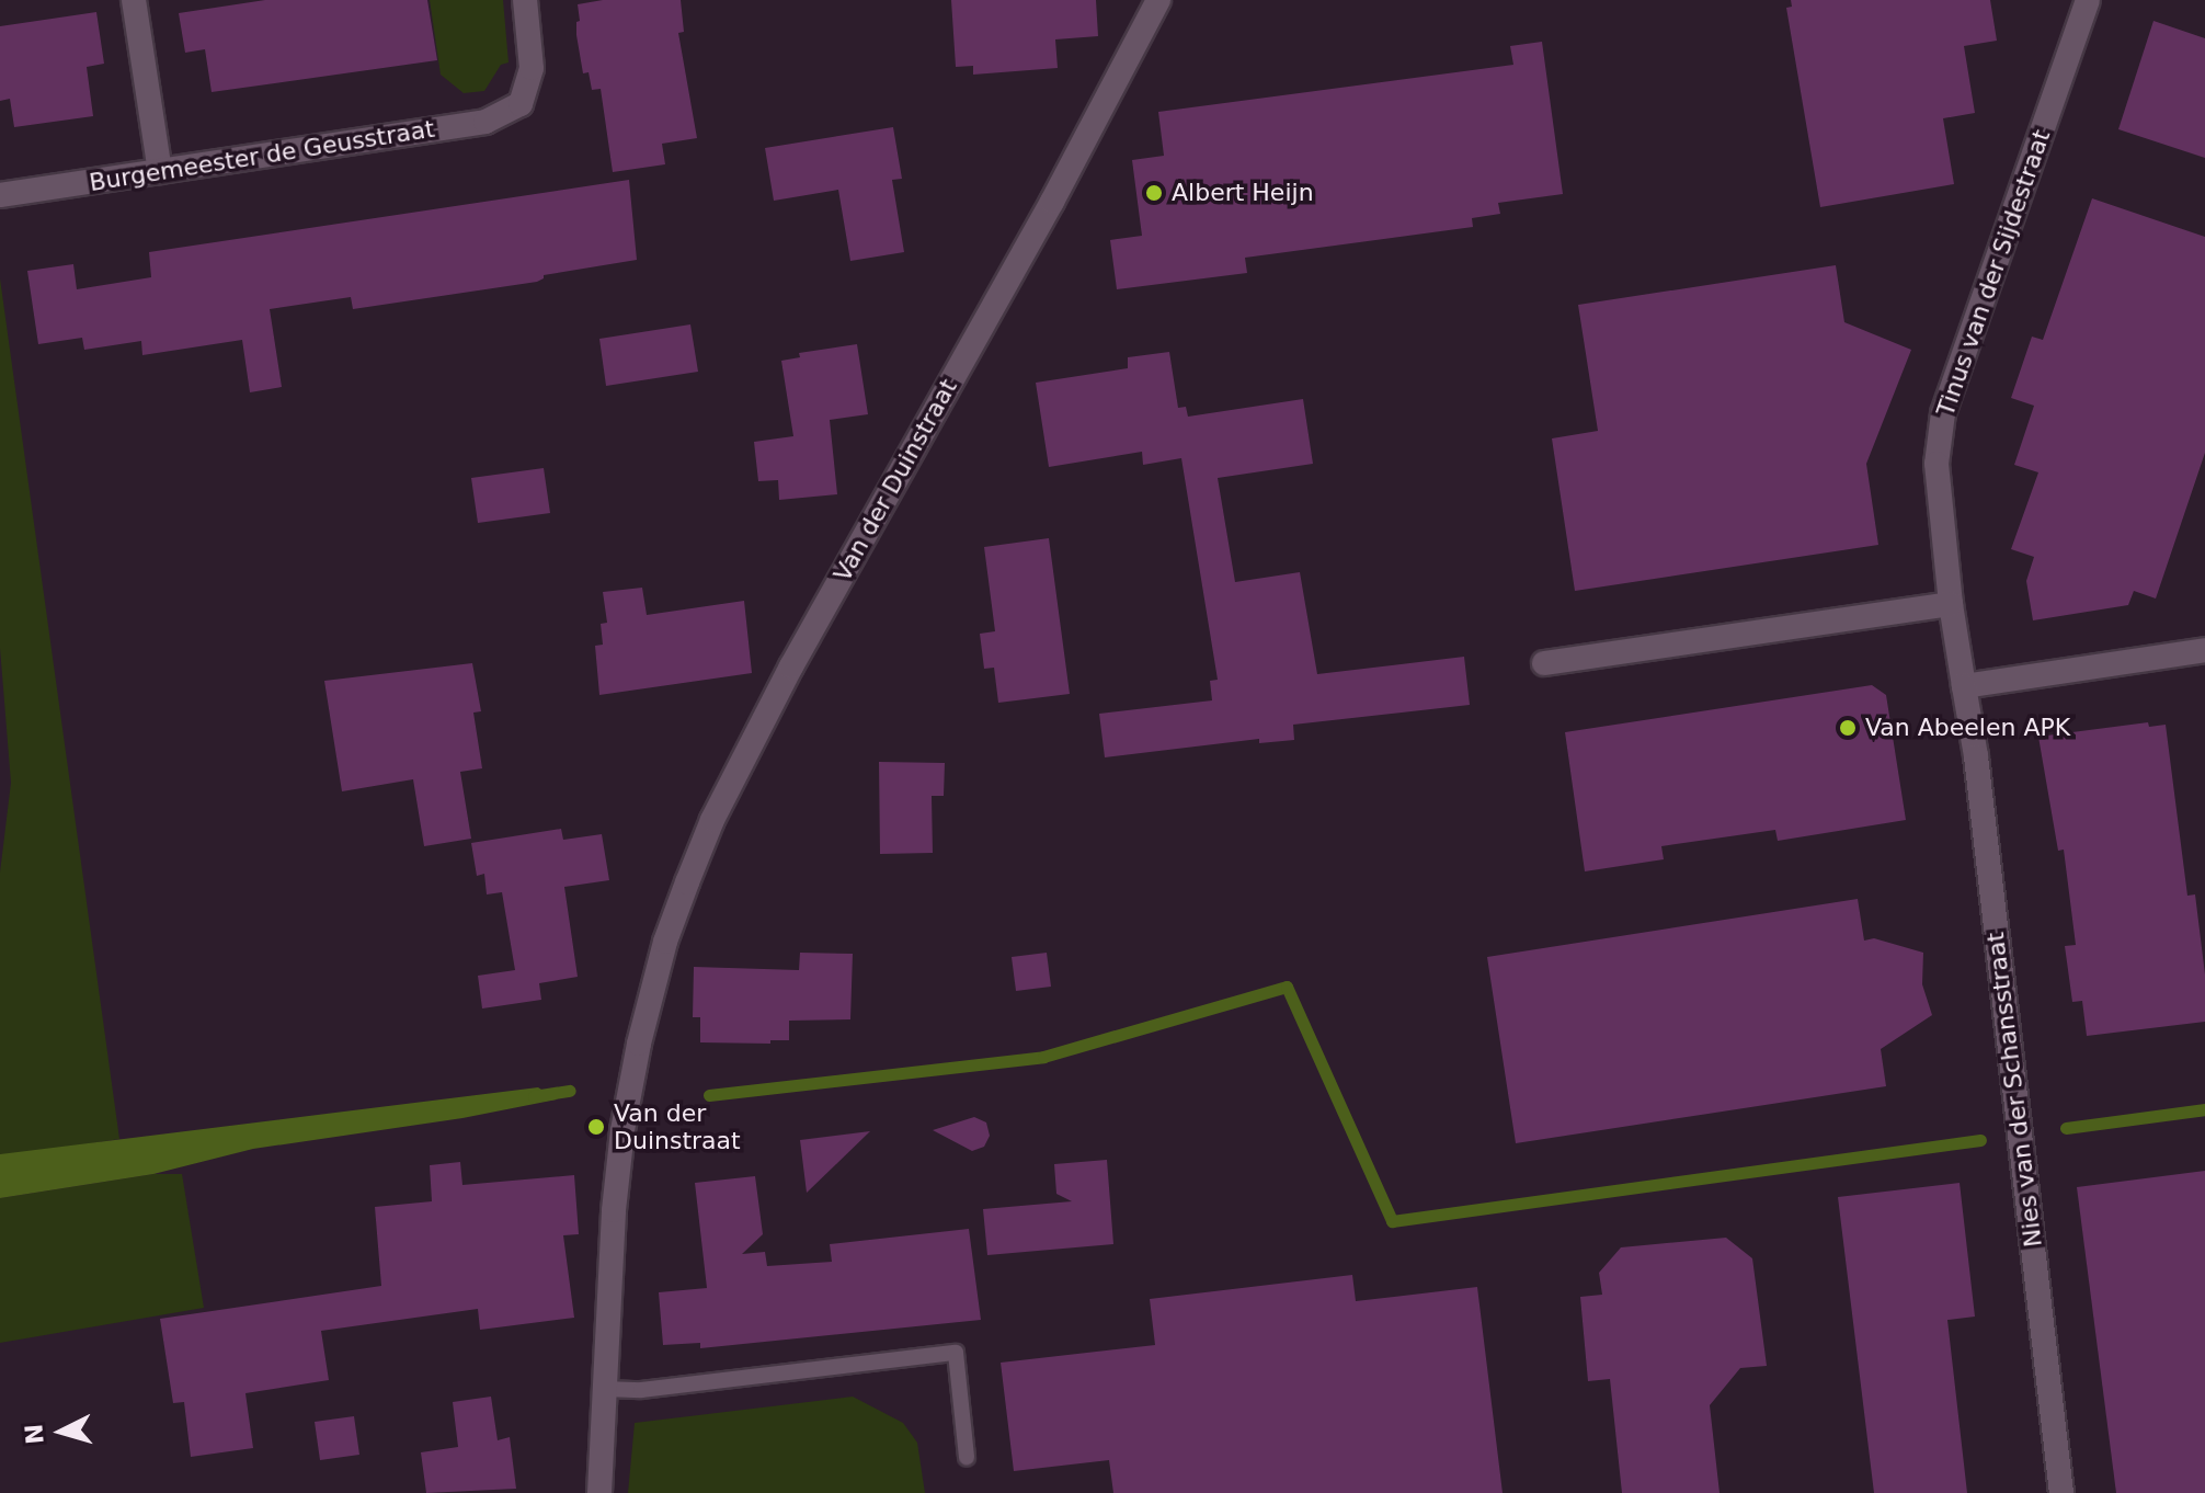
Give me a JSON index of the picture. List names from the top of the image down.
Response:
{
  "streets": {
    "street": [
      "Burgemeester de Geusstraat",
      "Tinus van der Sijdestraat",
      "Van der Duinstraat",
      "Nies van der Schansstraat"
    ]
  },
  "crossings": [
    ["Tinus van der Sijdestraat", "Nies van der Schansstraat"]
  ],
  "places": ["Albert Heijn", "Van Abeelen APK", "Van der Duinstraat"],
  "north": "left"
}
